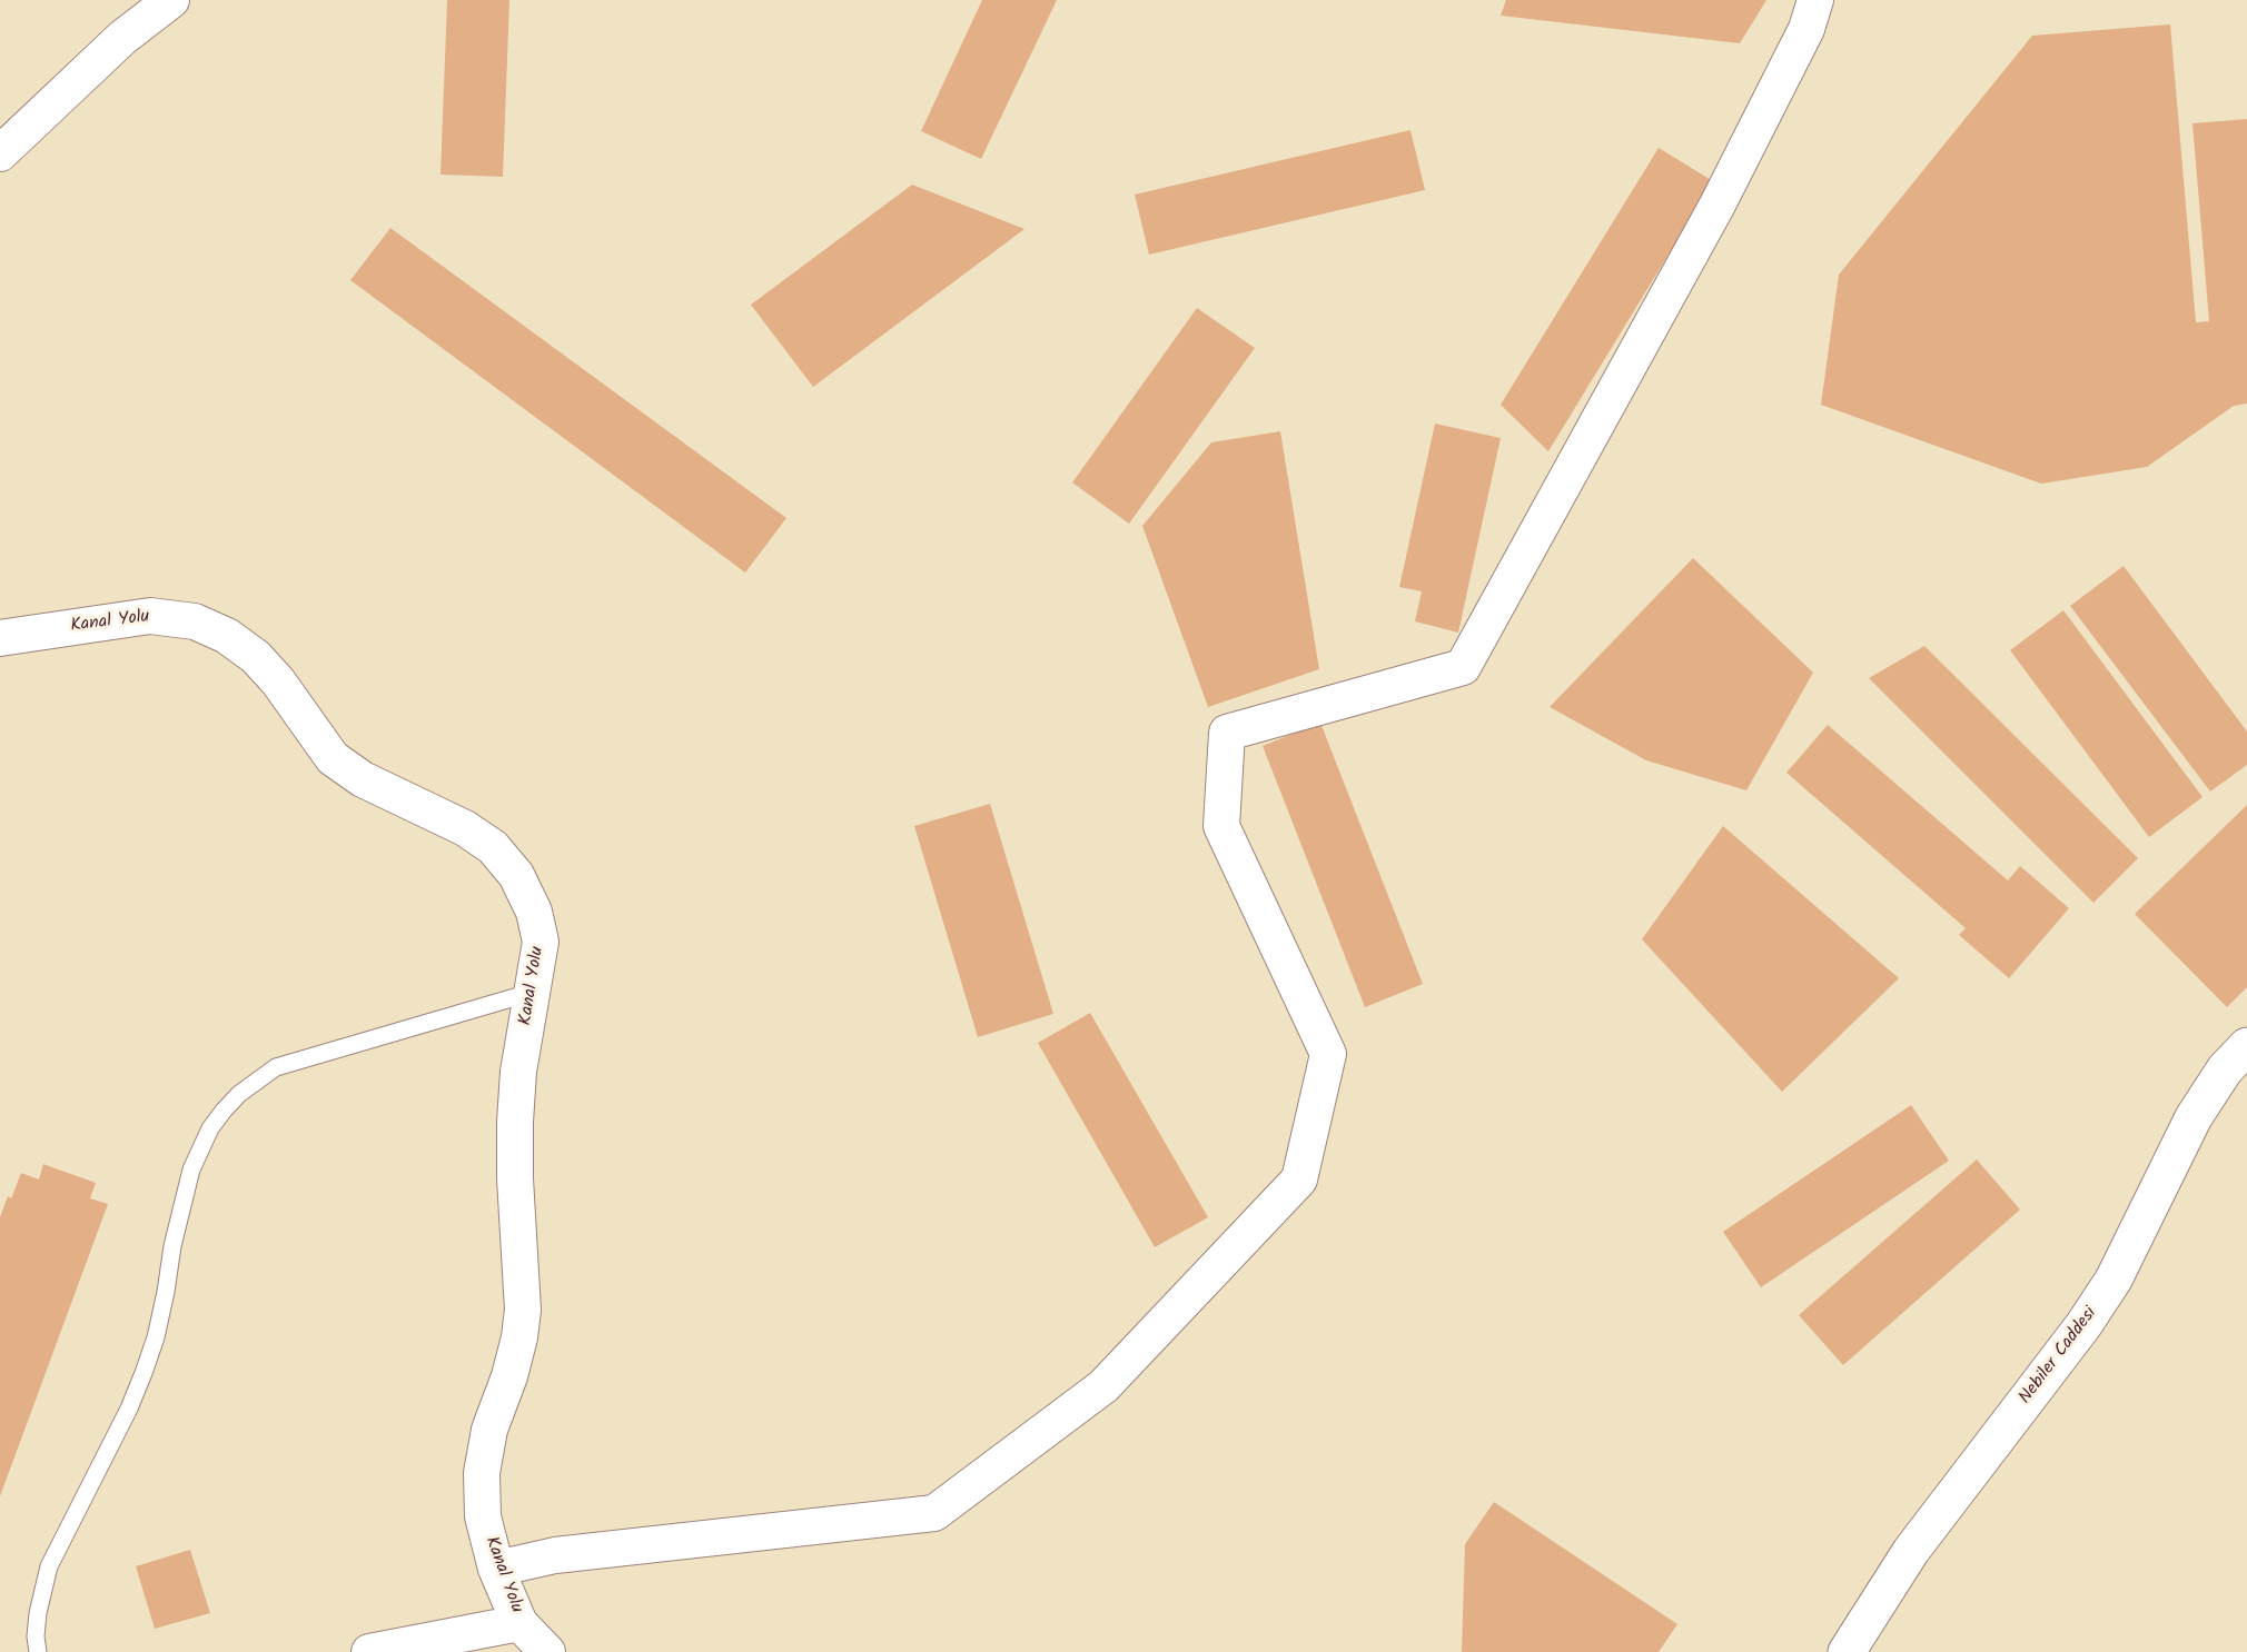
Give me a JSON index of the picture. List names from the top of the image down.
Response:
{
  "streets": {
    "street": ["Kanal Yolu", "Nebiler Caddesi"]
  }
}
